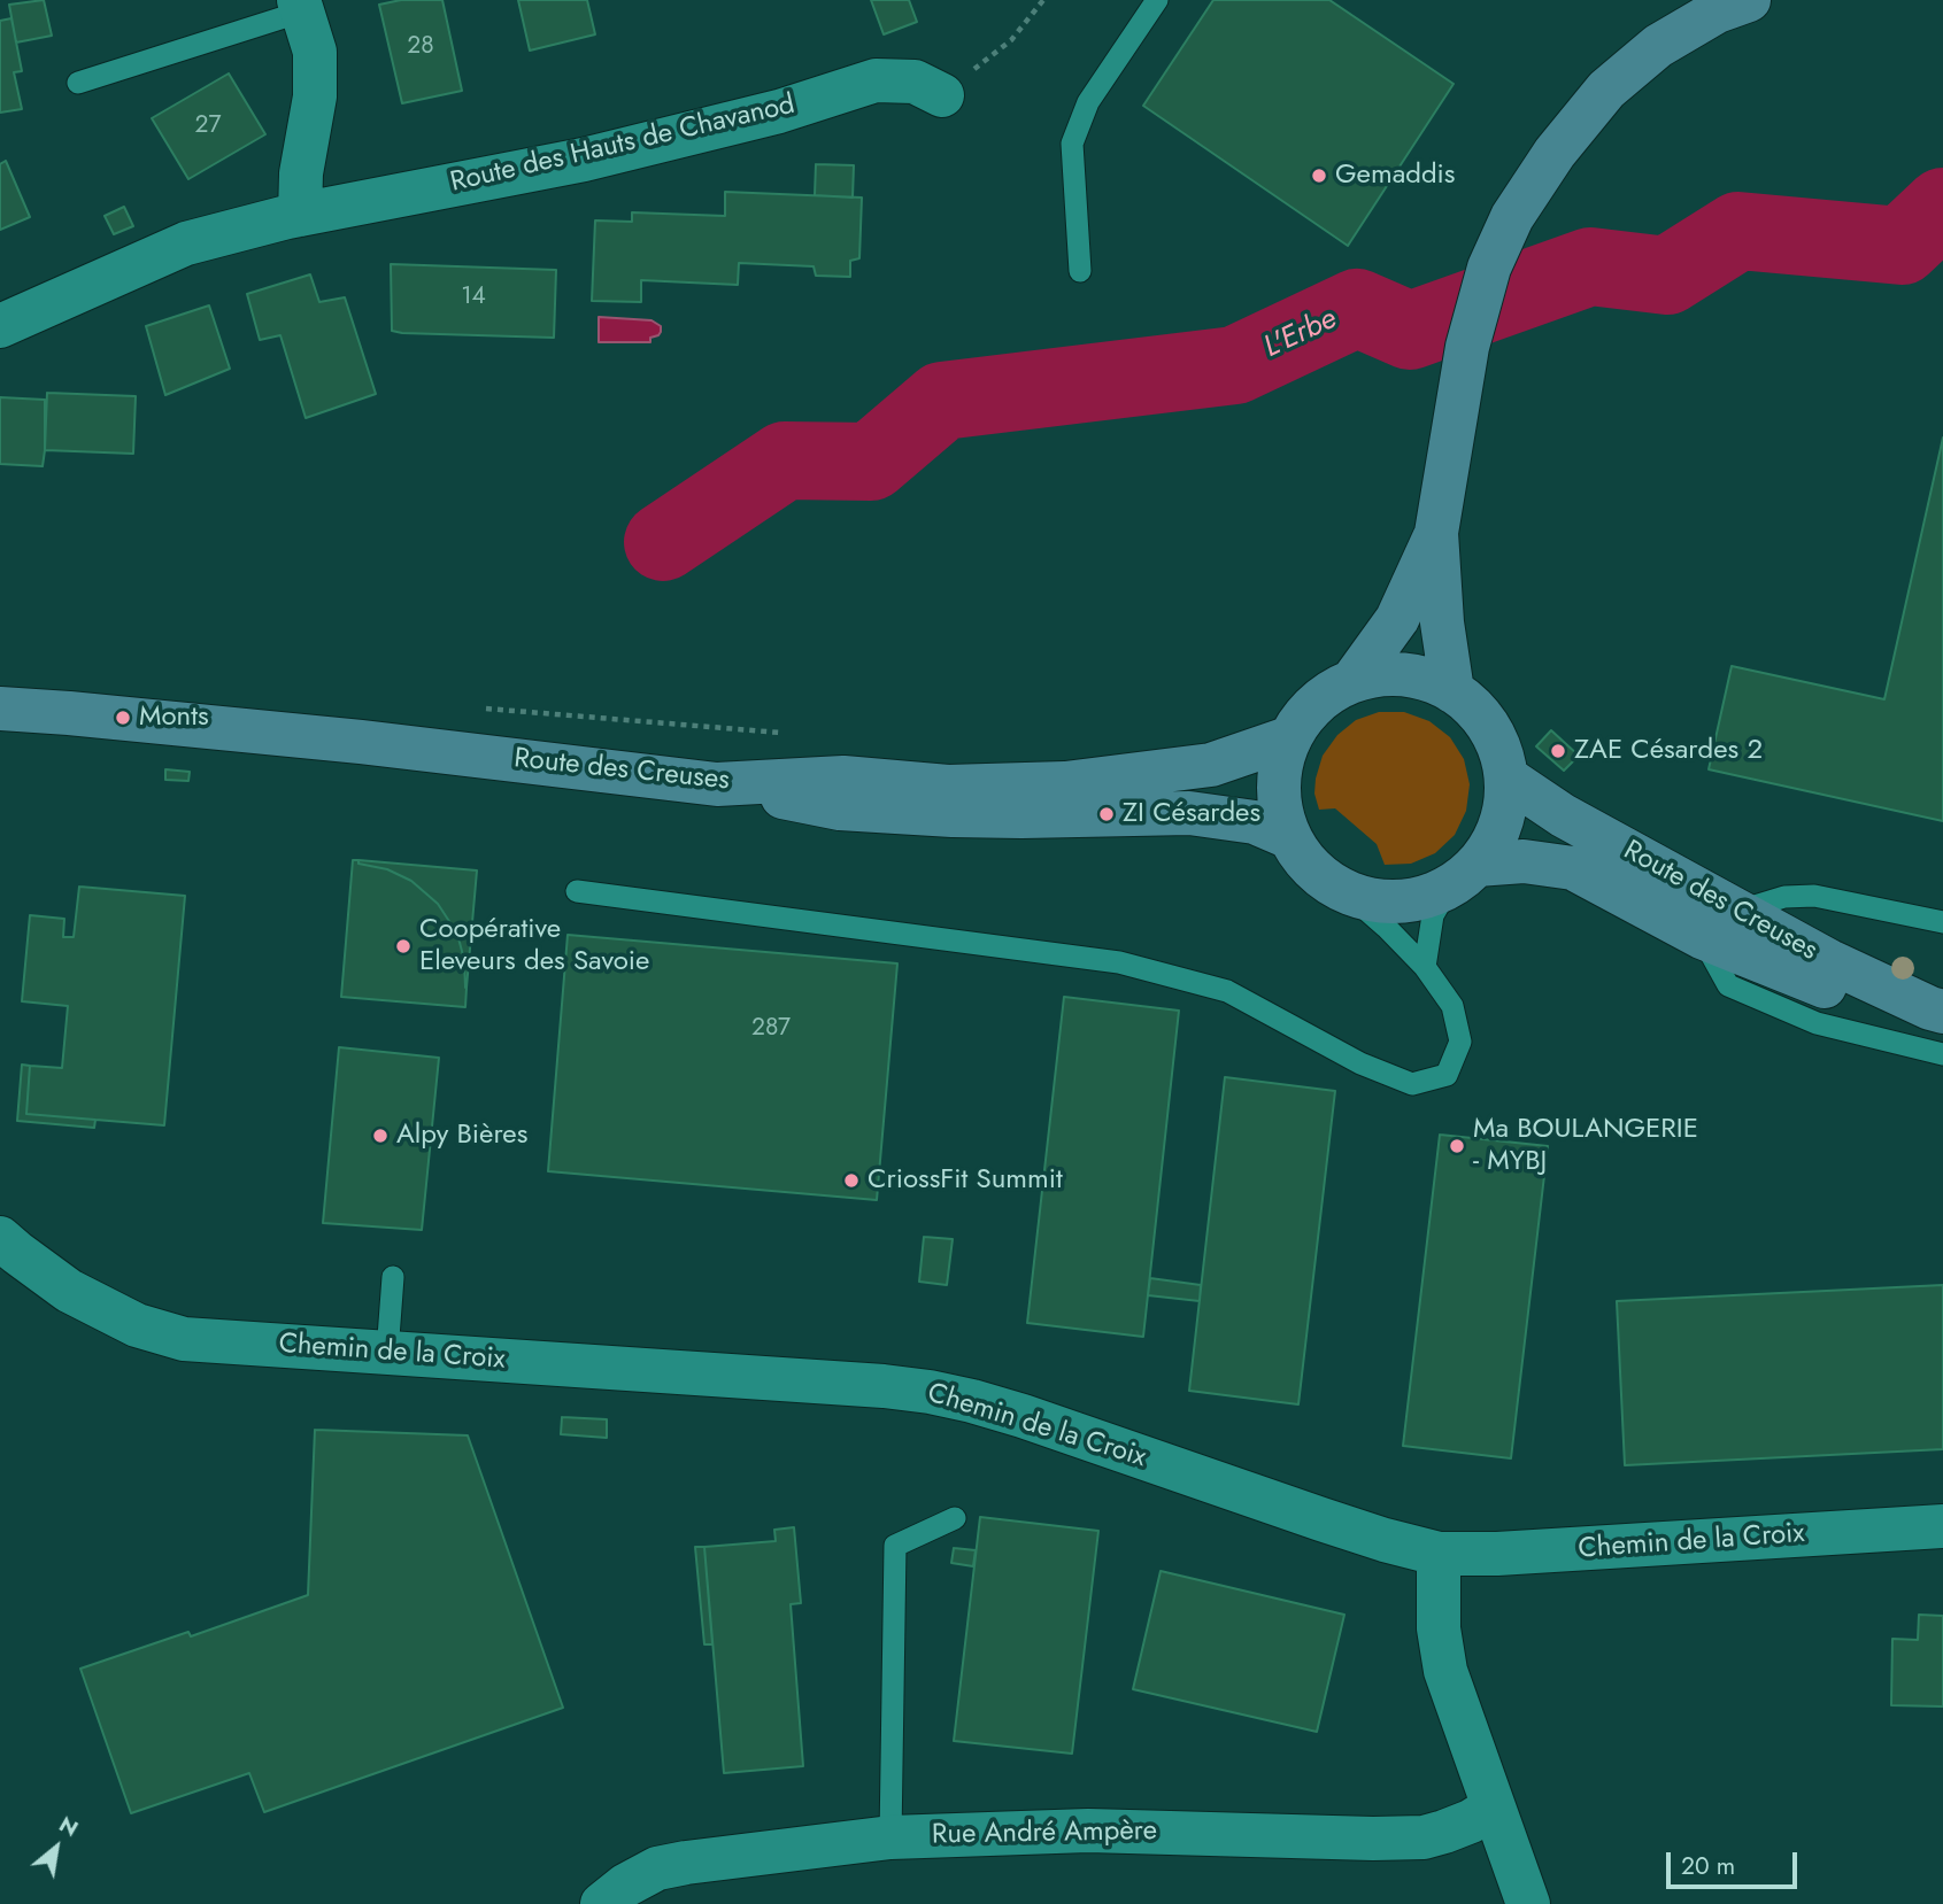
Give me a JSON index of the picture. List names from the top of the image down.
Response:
{
  "streets": {
    "main road": ["Route des Creuses"],
    "street": ["Route des Hauts de Chavanod", "Chemin de la Croix", "Rue André Ampère"]
  },
  "water": ["L'Erbe"],
  "places": [
    "Gemaddis",
    "Monts",
    "ZAE Césardes 2",
    "ZI Césardes",
    "Coopérative Eleveurs des Savoie",
    "Alpy Bières",
    "Ma BOULANGERIE - MYBJ",
    "CriossFit Summit"
  ],
  "house_numbers": [
    "28",
    "27",
    "14",
    "287"
  ],
  "scale_bar": "20 m",
  "north": "top right"
}
